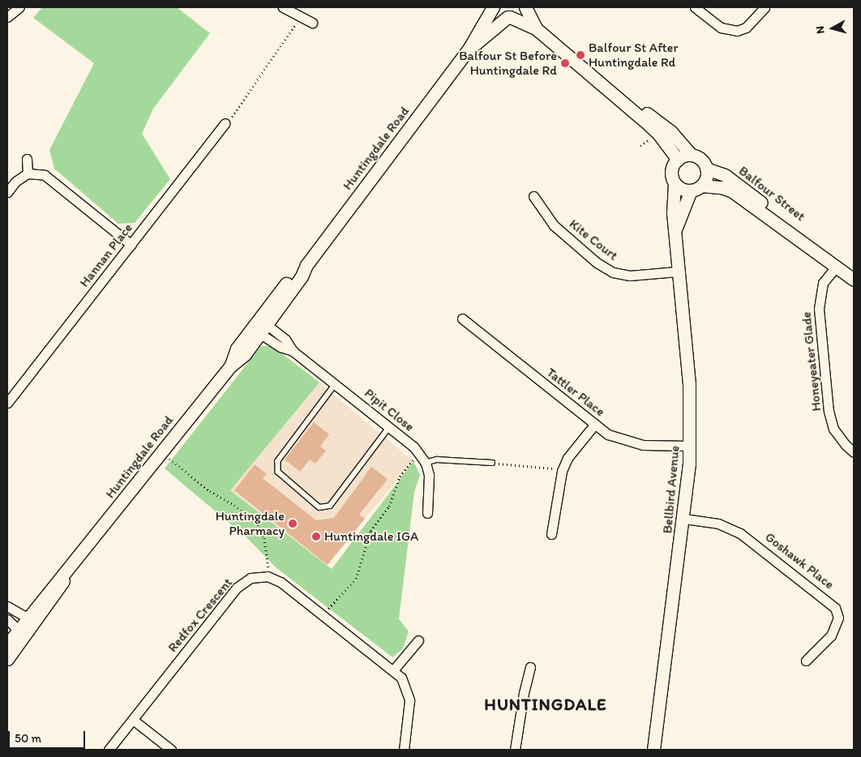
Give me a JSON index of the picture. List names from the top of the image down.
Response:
{
  "streets": {
    "street": [
      "Huntingdale Road",
      "Balfour Street",
      "Kite Court",
      "Hannan Place",
      "Honeyeater Glade",
      "Tattler Place",
      "Pipit Close",
      "Bellbird Avenue",
      "Goshawk Place",
      "Redfox Crescent"
    ]
  },
  "crossings": [
    ["Huntingdale Road", "Balfour Street"],
    ["Huntingdale Road", "Pipit Close"],
    ["Balfour Street", "Honeyeater Glade"],
    ["Balfour Street", "Bellbird Avenue"],
    ["Kite Court", "Bellbird Avenue"],
    ["Tattler Place", "Bellbird Avenue"],
    ["Bellbird Avenue", "Goshawk Place"]
  ],
  "districts": ["HUNTINGDALE"],
  "places": [
    "Balfour St After Huntingdale Rd",
    "Balfour St Before Huntingdale Rd",
    "Huntingdale Pharmacy",
    "Huntingdale IGA"
  ],
  "scale_bar": "50 m",
  "north": "left"
}
